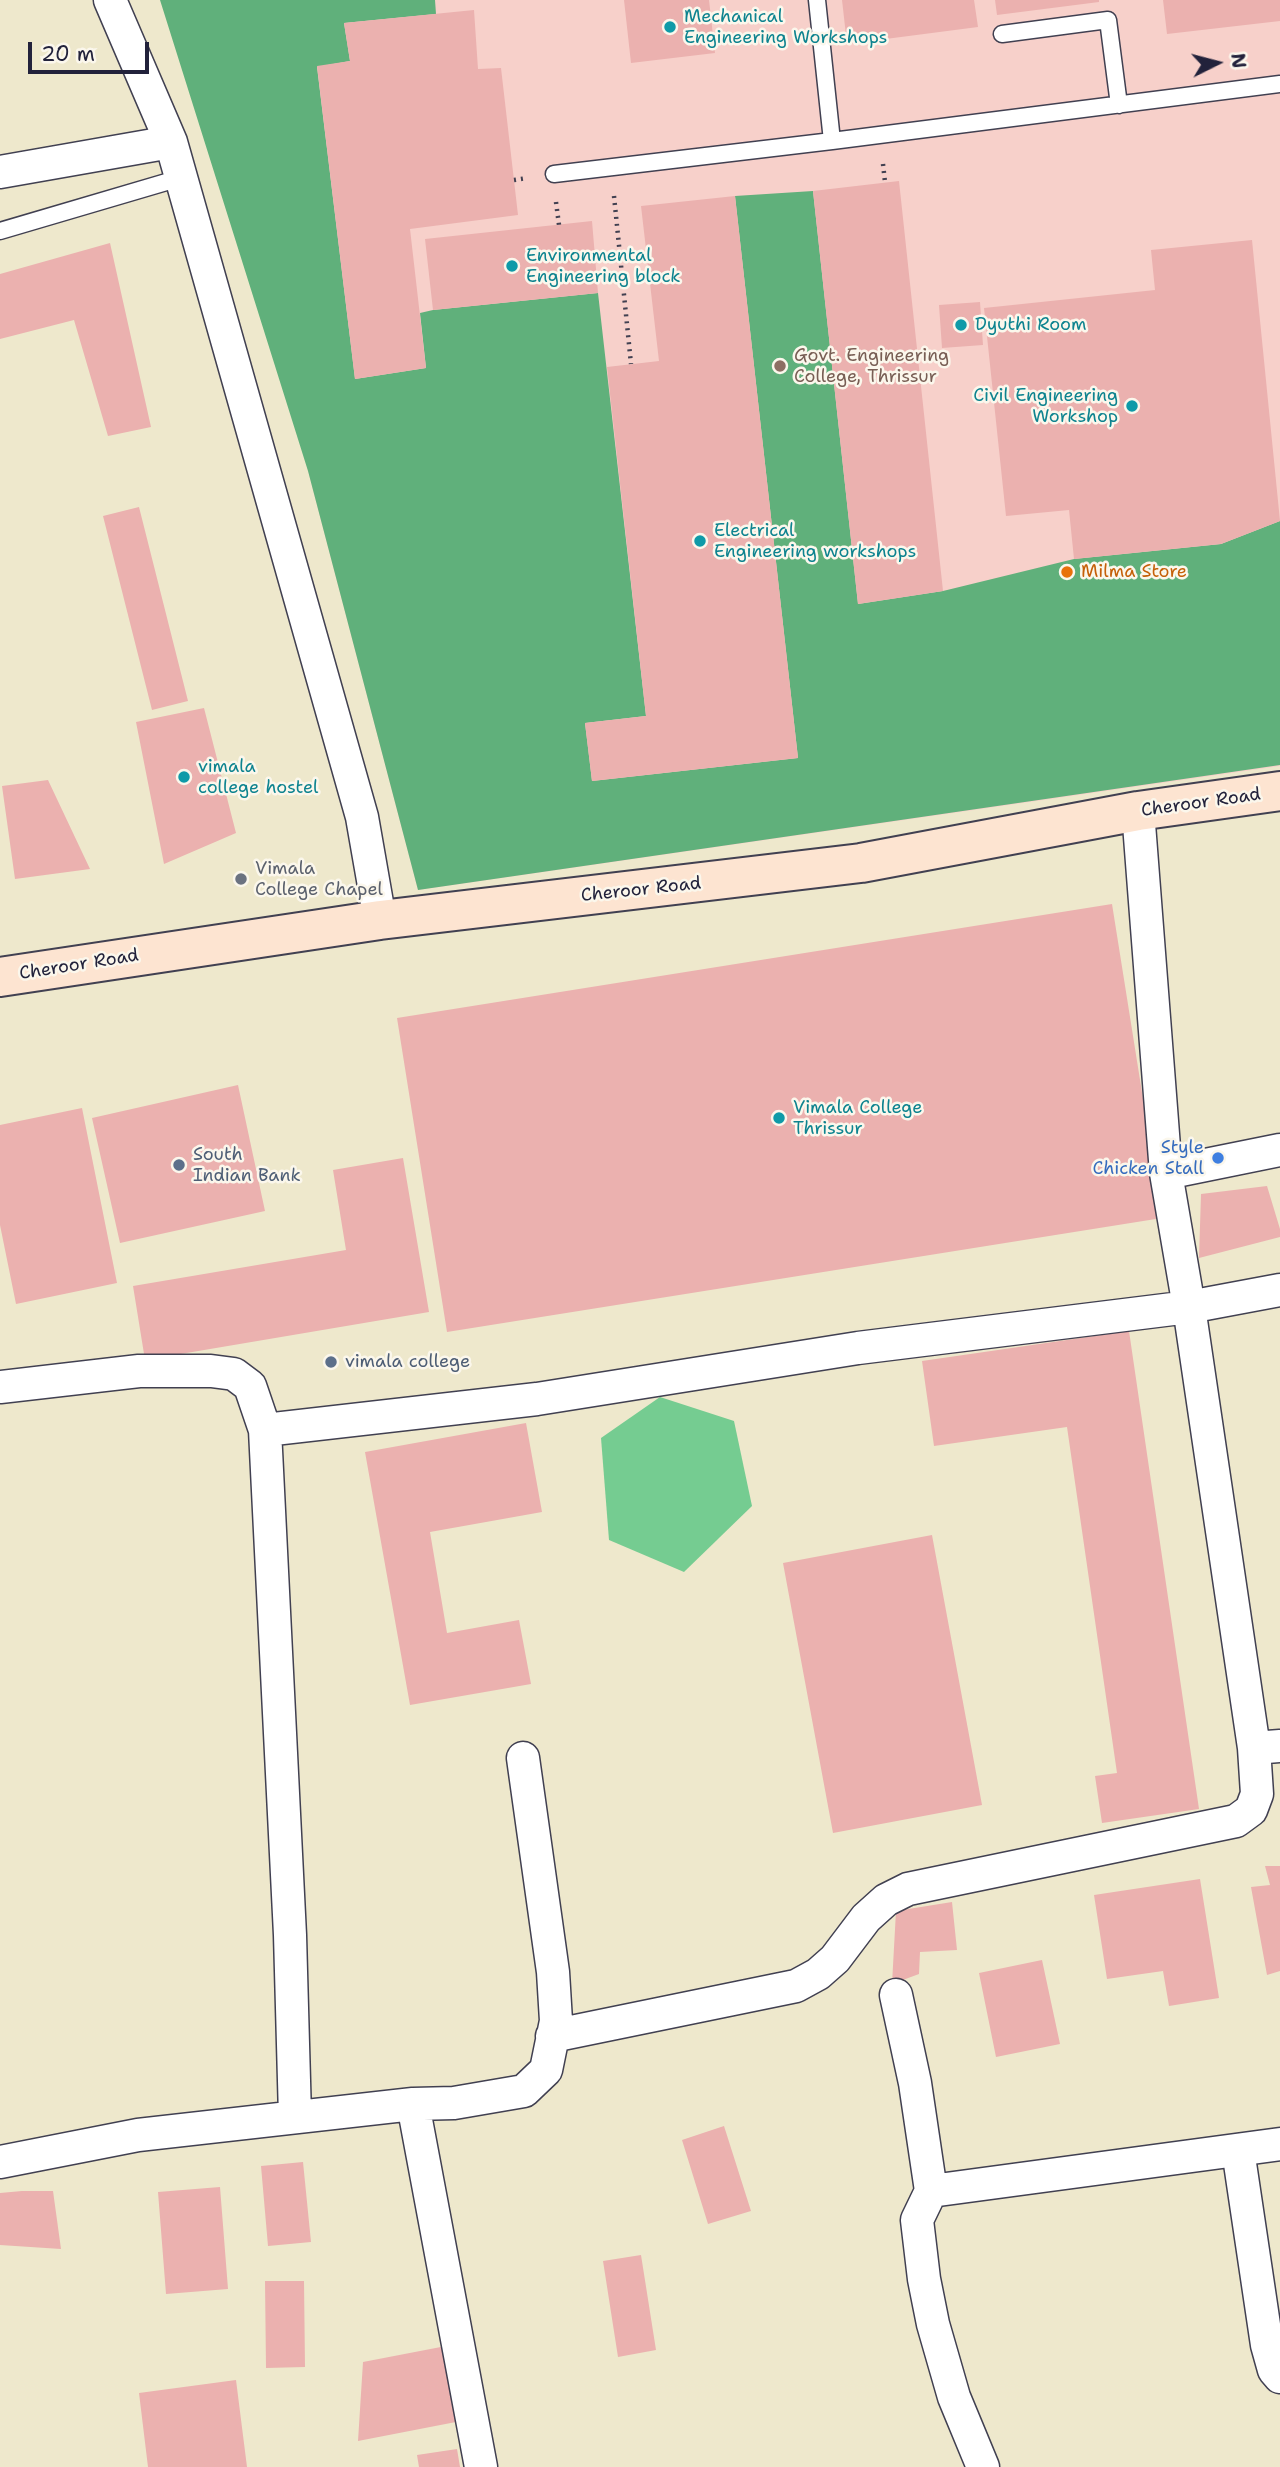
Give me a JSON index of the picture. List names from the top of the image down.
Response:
{
  "streets": {
    "main road": ["Cheroor Road"]
  },
  "places": [
    "Mechanical Engineering Workshops",
    "Environmental Engineering block",
    "Dyuthi Room",
    "Govt. Engineering College, Thrissur",
    "Civil Engineering Workshop",
    "Electrical Engineering workshops",
    "Milma Store",
    "vimala college hostel",
    "Vimala College Chapel",
    "Vimala College Thrissur",
    "Style Chicken Stall",
    "South Indian Bank",
    "vimala college"
  ],
  "scale_bar": "20 m",
  "north": "right"
}
